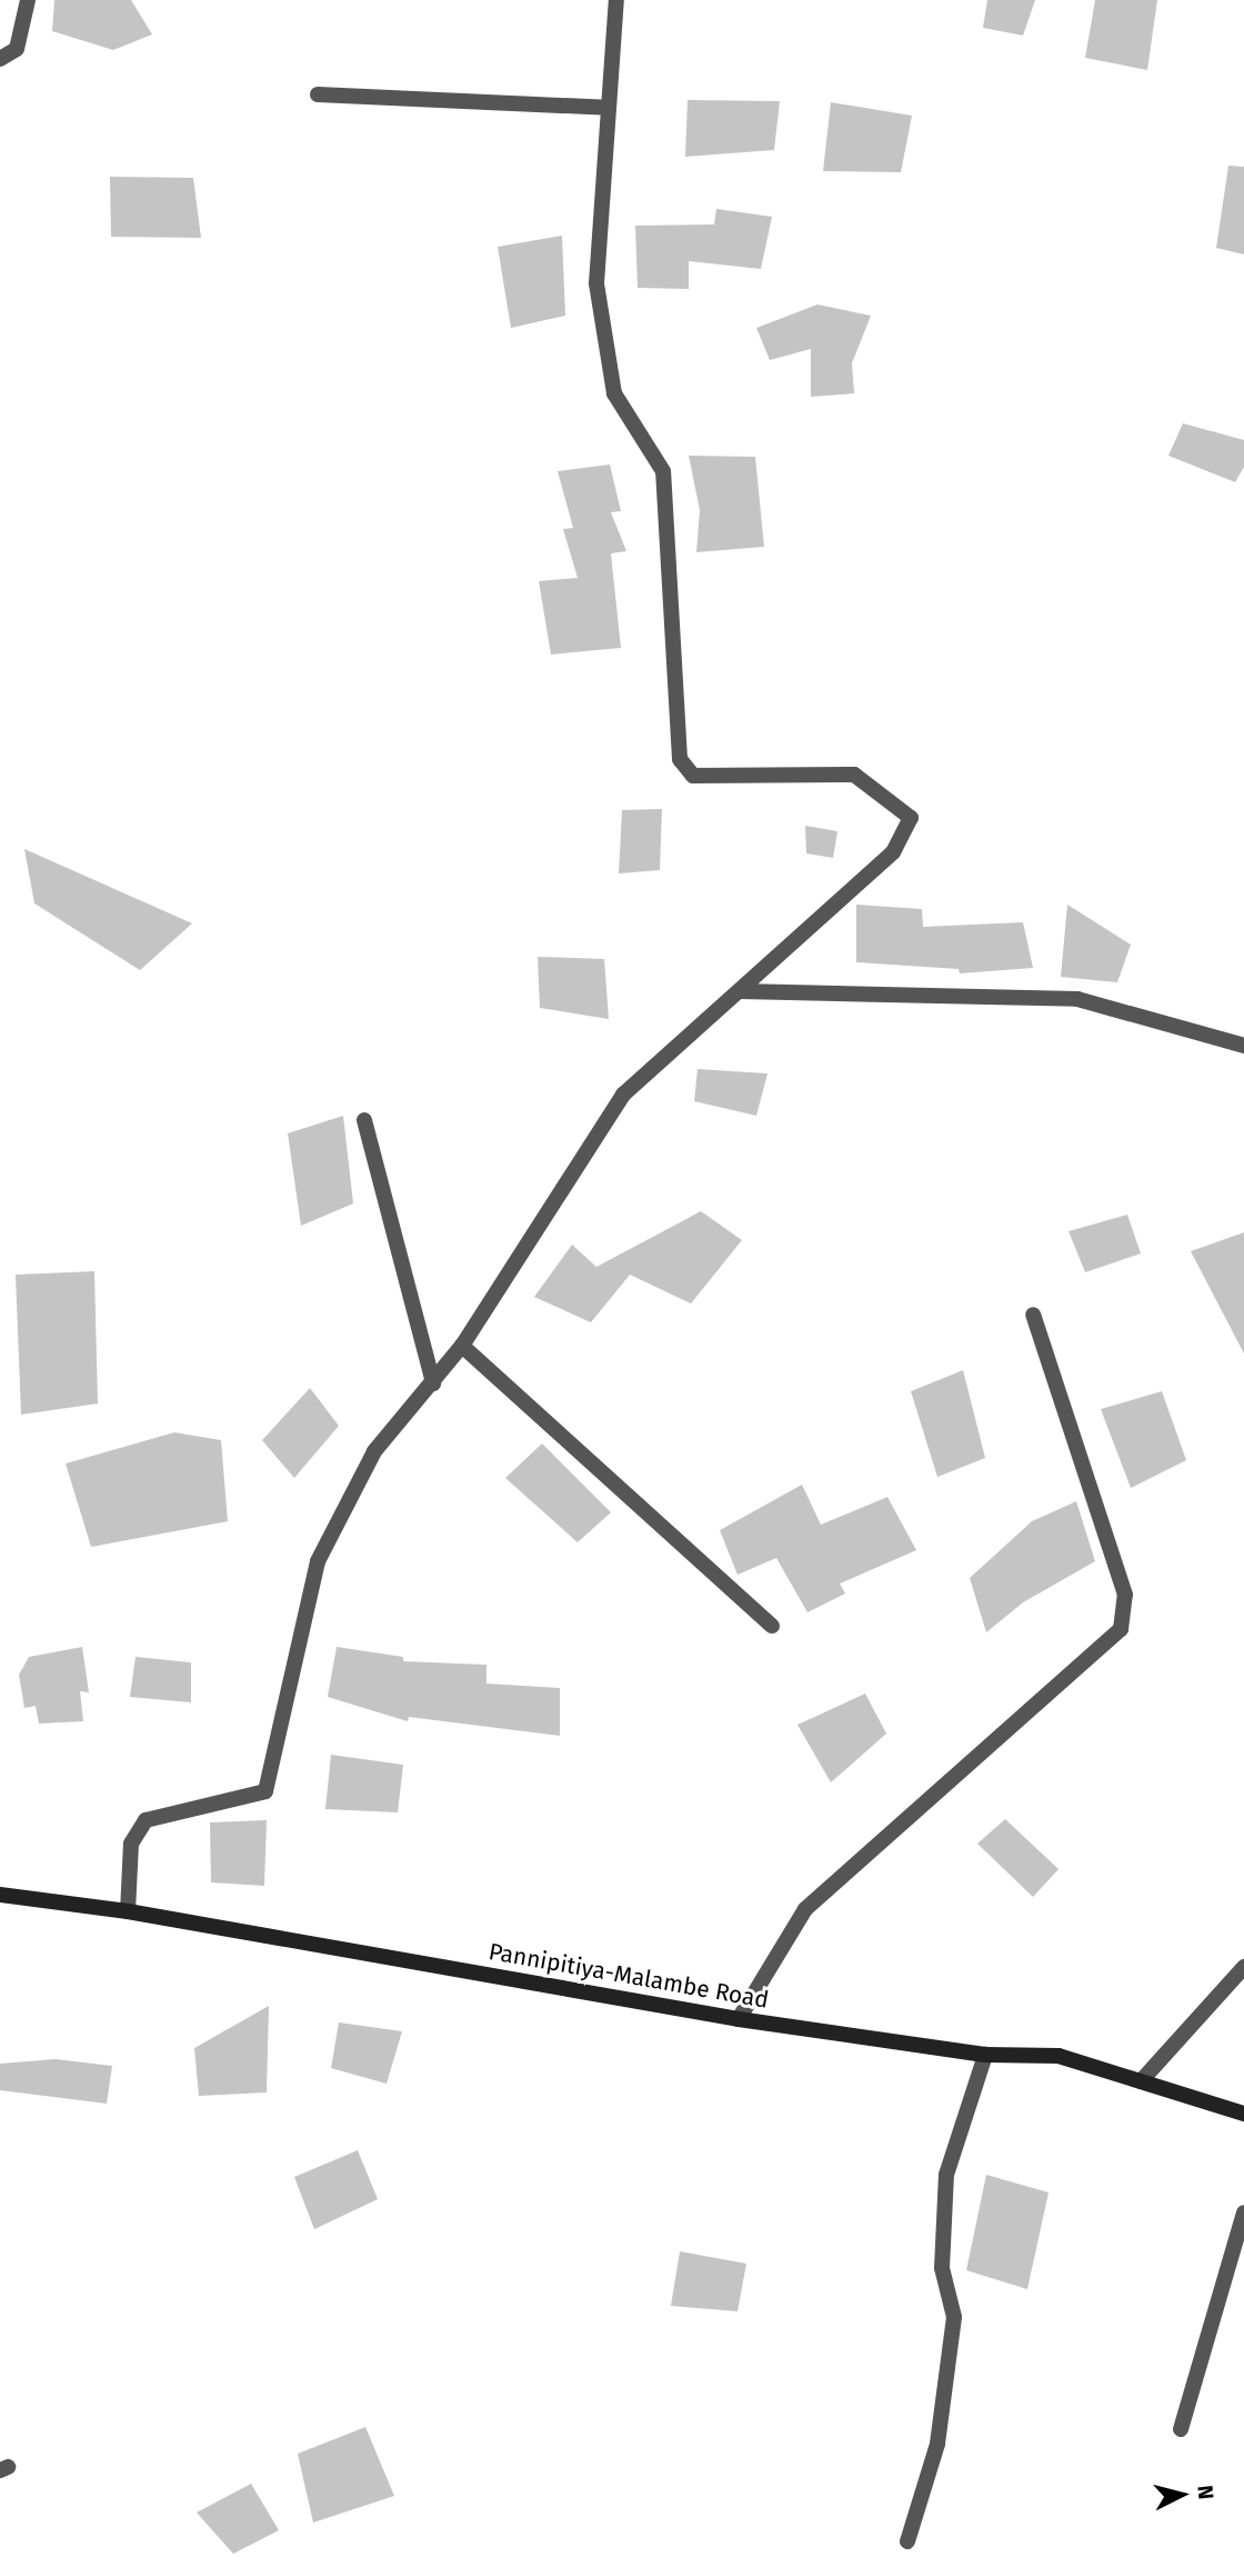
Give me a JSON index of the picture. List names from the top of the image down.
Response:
{
  "streets": {
    "street": ["Pannipitiya-Malambe Road"]
  },
  "north": "right"
}
